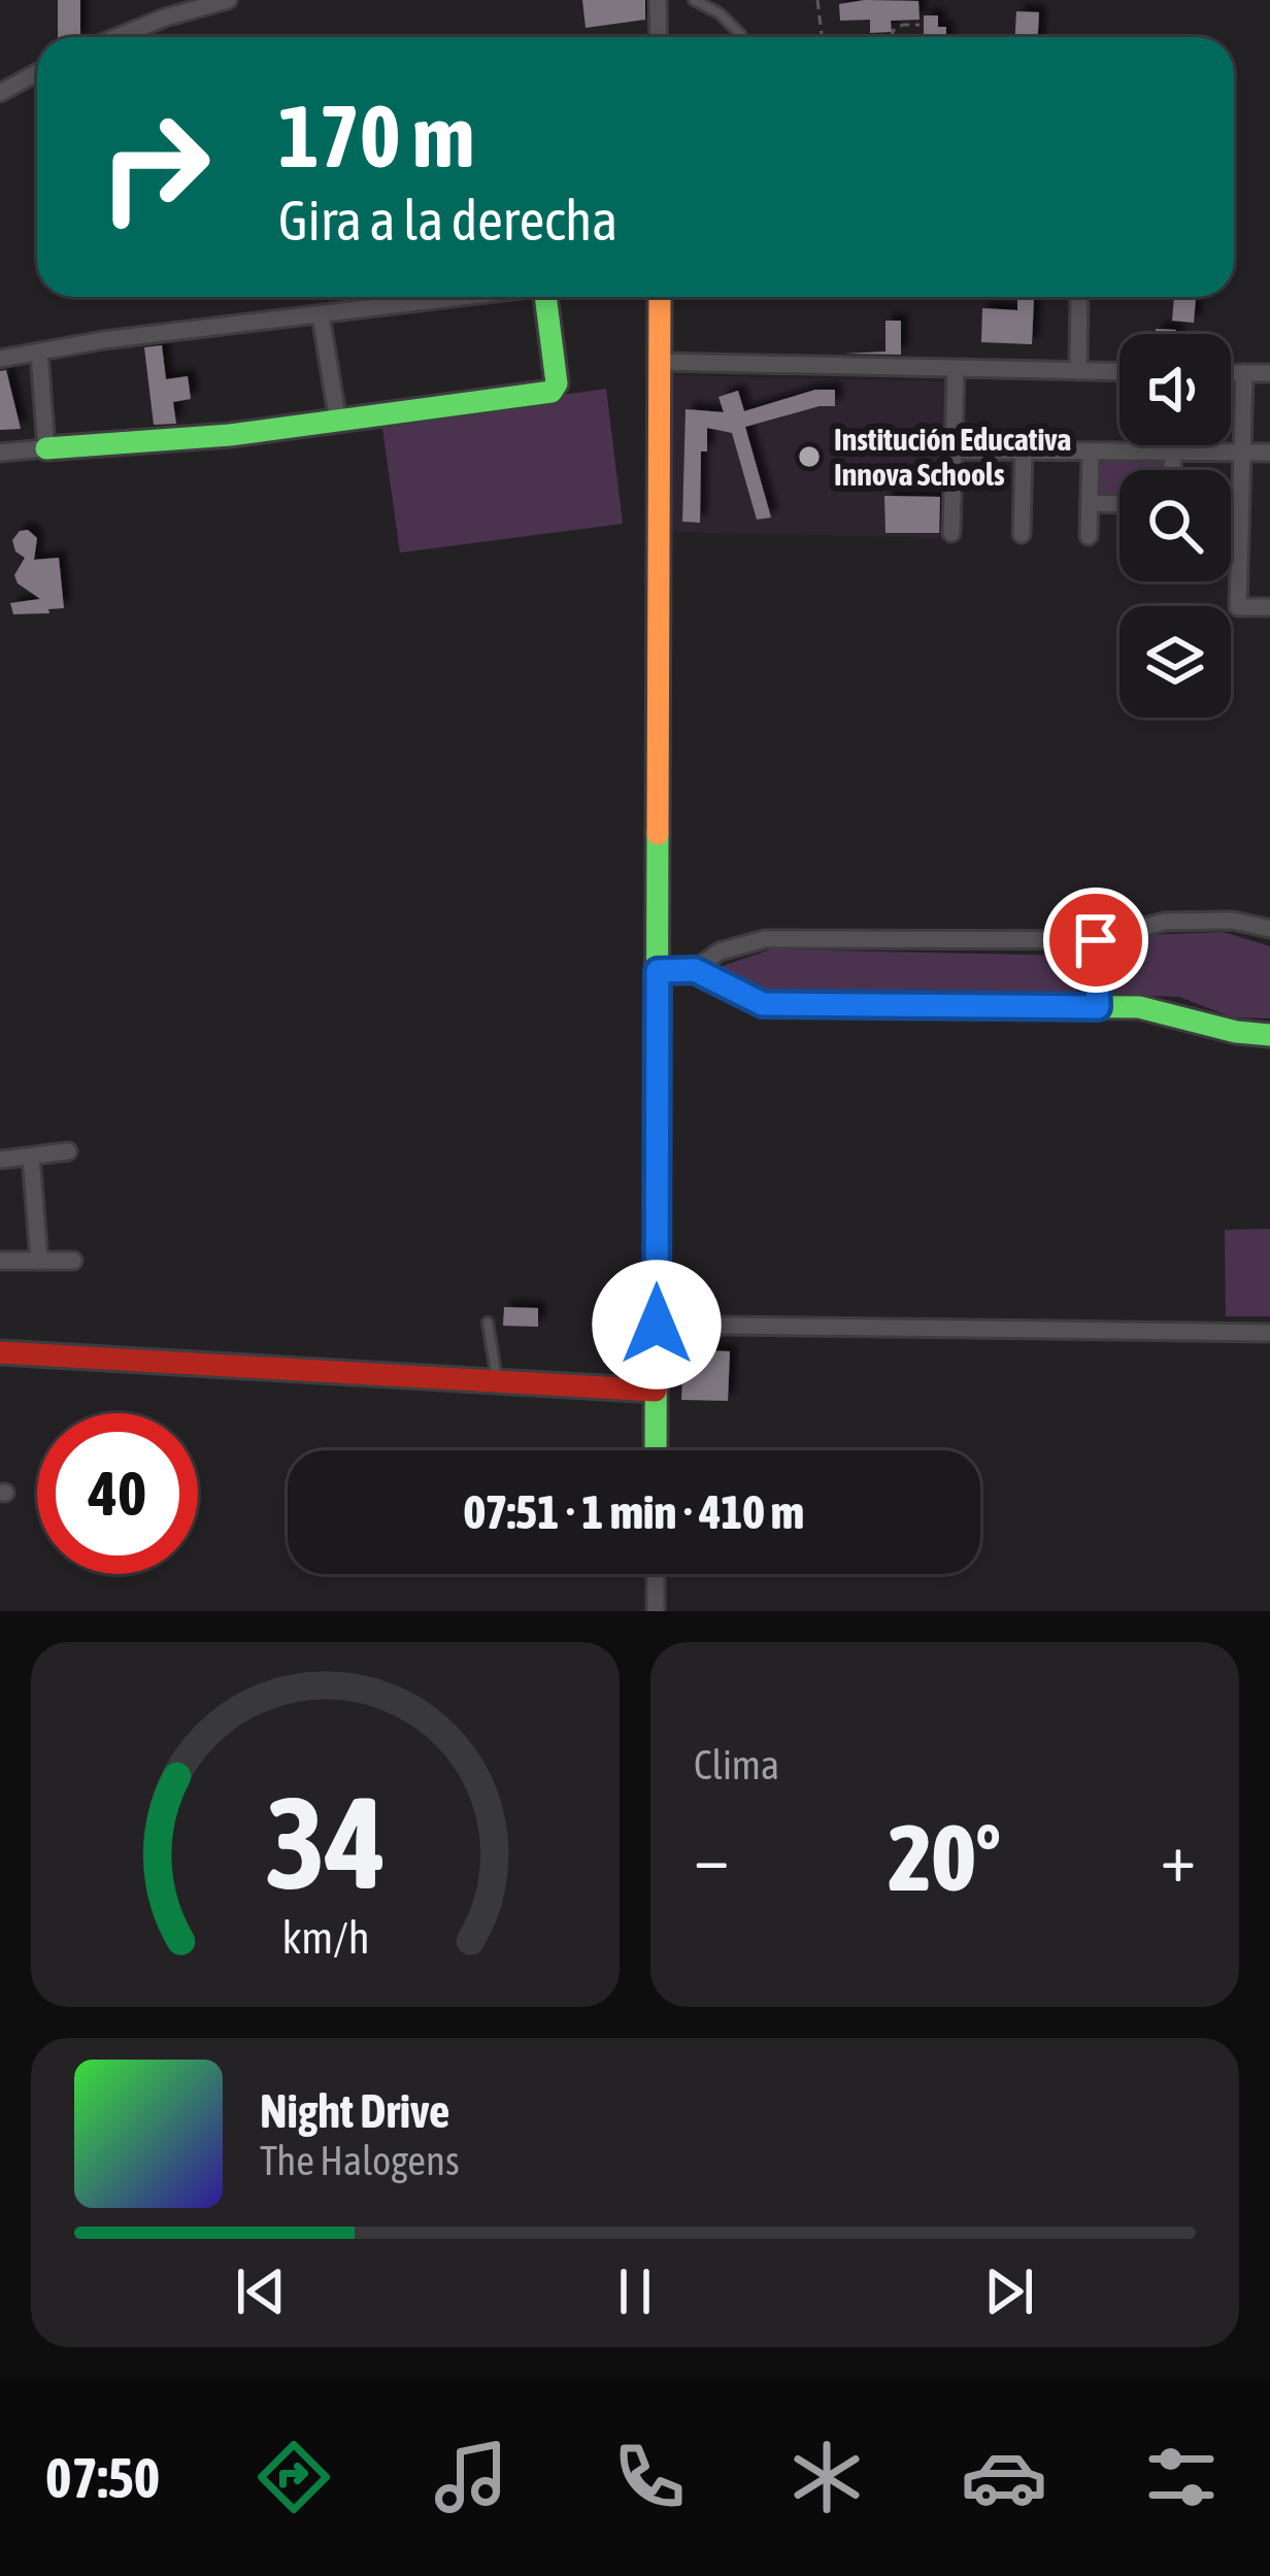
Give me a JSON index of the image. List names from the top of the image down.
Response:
{
  "places": ["Institución Educativa Innova Schools"],
  "page": {
    "turn": ["170 m", "Gira a la derecha"],
    "limit": "40",
    "trip": "07:51 · 1 min · 410 m",
    "tile": "Clima",
    "heat": ["−", "20°", "+"],
    "song": ["Night Drive", "The Halogens"],
    "tabs": "07:50",
    "gauge": ["34", "km/h"]
  }
}
